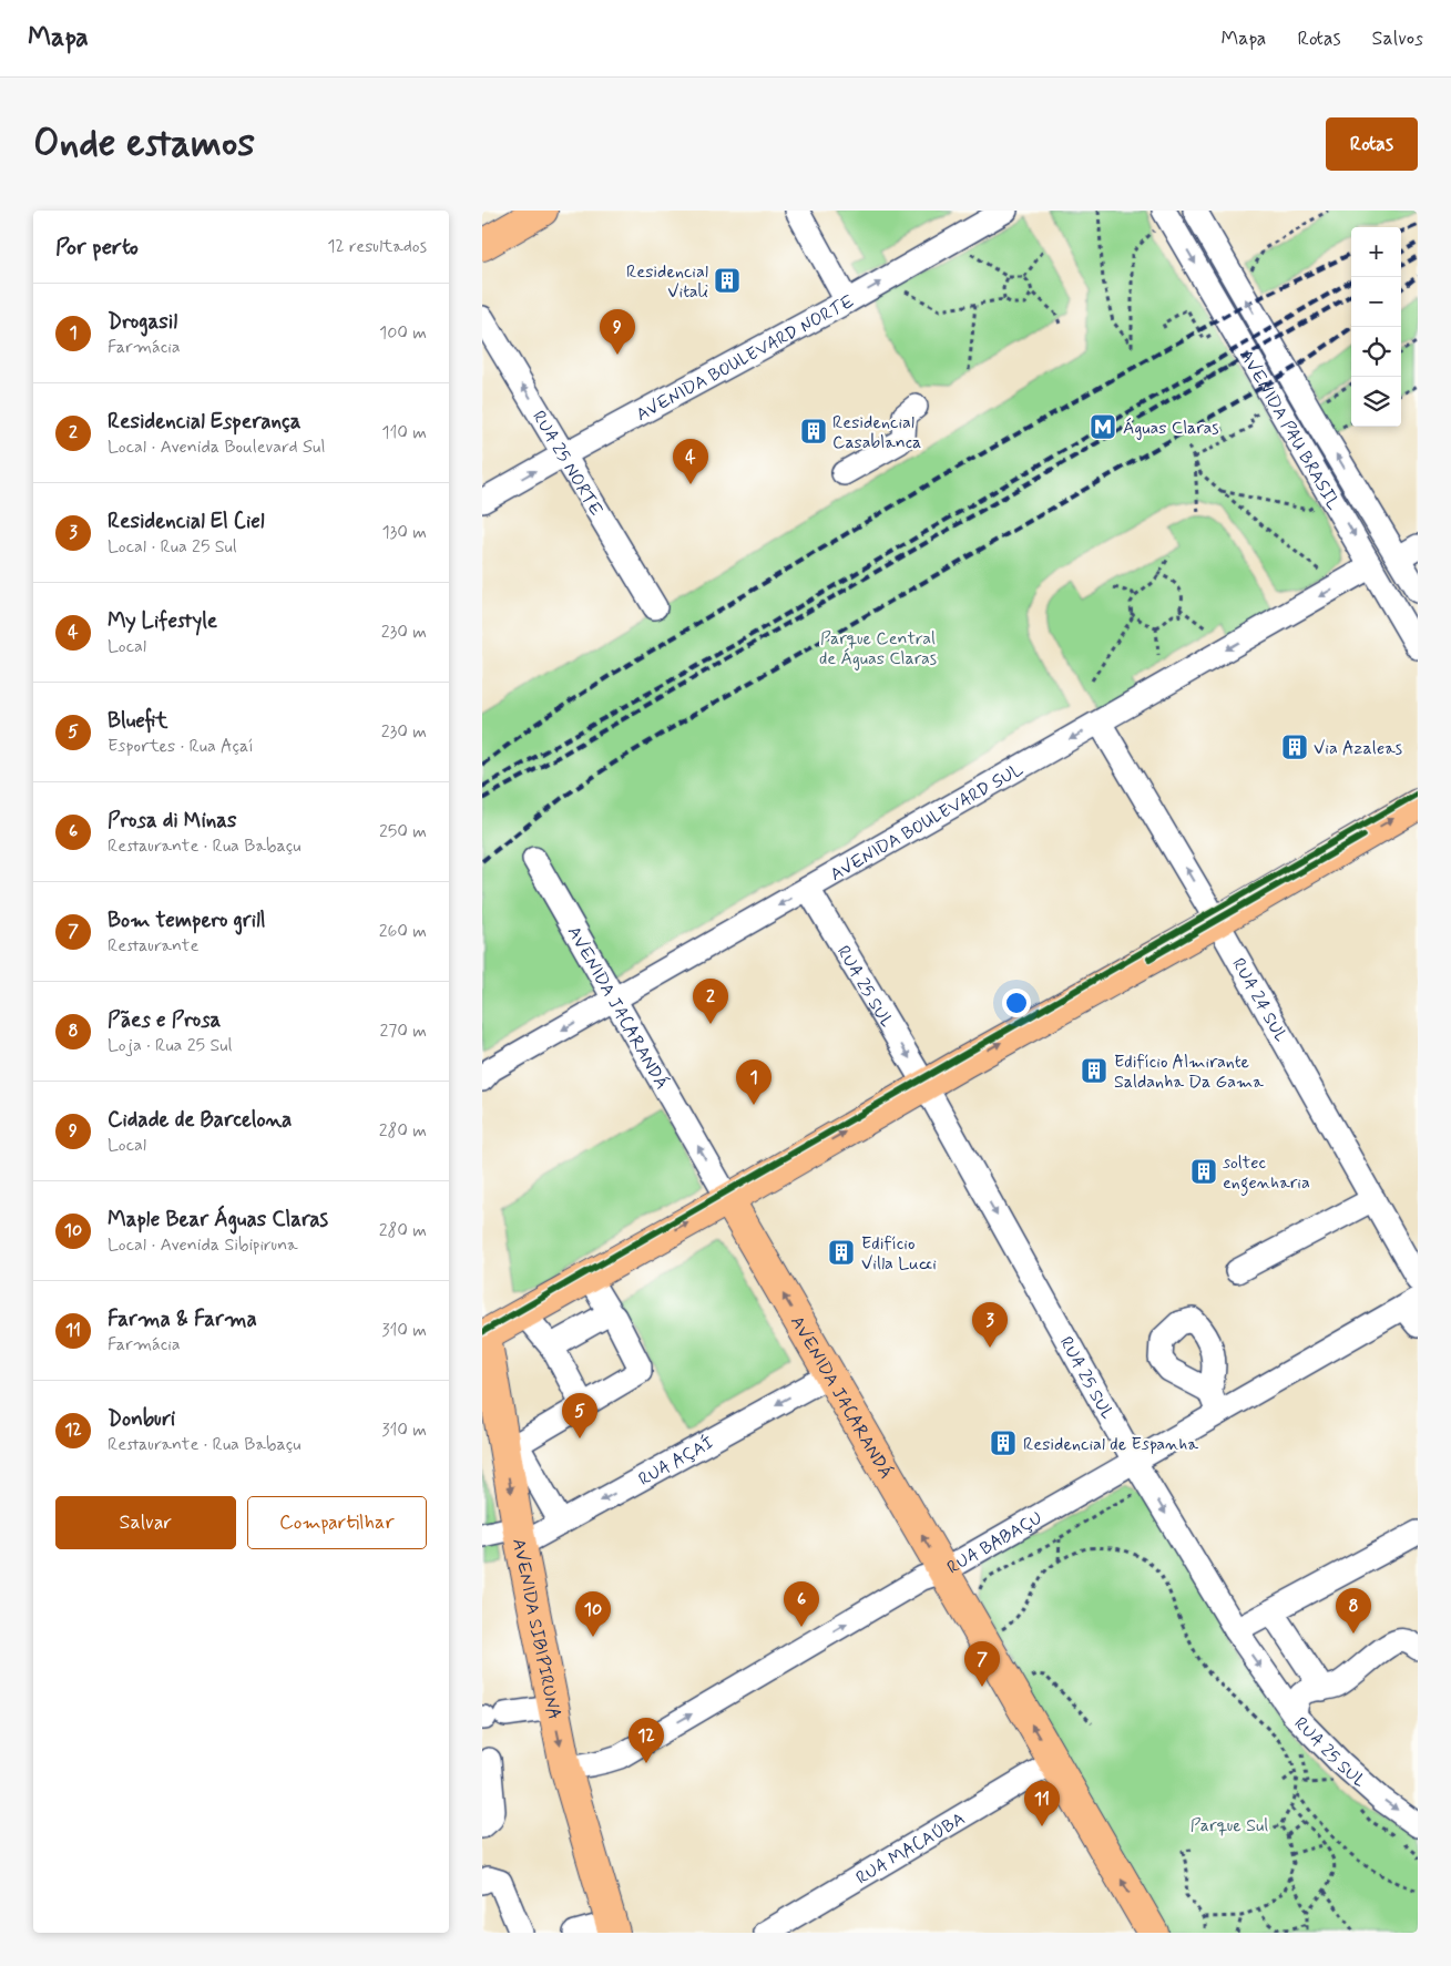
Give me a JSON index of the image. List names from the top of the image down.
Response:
{
  "streets": {
    "main road": ["AVENIDA JACARANDÁ", "AVENIDA SIBIPIRUNA"],
    "street": [
      "AVENIDA BOULEVARD NORTE",
      "AVENIDA PAU BRASIL",
      "RUA 25 NORTE",
      "AVENIDA BOULEVARD SUL",
      "RUA 25 SUL",
      "RUA 24 SUL",
      "RUA AÇAÍ",
      "RUA BABAÇU",
      "RUA MACAÚBA"
    ]
  },
  "crossings": [
    ["AVENIDA BOULEVARD NORTE", "RUA 25 NORTE"],
    ["AVENIDA PAU BRASIL", "AVENIDA BOULEVARD SUL"],
    ["AVENIDA BOULEVARD SUL", "RUA 25 SUL"],
    ["AVENIDA BOULEVARD SUL", "RUA 24 SUL"],
    ["AVENIDA BOULEVARD SUL", "AVENIDA JACARANDÁ"],
    ["RUA 25 SUL", "RUA BABAÇU"],
    ["AVENIDA JACARANDÁ", "RUA AÇAÍ"],
    ["AVENIDA JACARANDÁ", "RUA BABAÇU"],
    ["AVENIDA JACARANDÁ", "RUA MACAÚBA"],
    ["RUA AÇAÍ", "AVENIDA SIBIPIRUNA"],
    ["RUA BABAÇU", "AVENIDA SIBIPIRUNA"]
  ],
  "one_way": [
    "RUA 25 NORTE",
    "AVENIDA BOULEVARD SUL",
    "RUA 25 SUL",
    "RUA 24 SUL",
    "AVENIDA JACARANDÁ",
    "RUA BABAÇU"
  ],
  "parks": ["Parque Central de Águas Claras", "Parque Sul"],
  "places": {
    "building": [
      "Residencial Vitali",
      "Residencial Casablanca",
      "Via Azaleas",
      "Edifício Almirante Saldanha Da Gama",
      "soltec engenharia",
      "Edifício Villa Lucci",
      "Residencial de Espanha"
    ],
    "metro station": ["Águas Claras"]
  },
  "page": {
    "header": "Mapa",
    "nav": ["Mapa", "Rotas", "Salvos"],
    "buttons": [
      "Rotas",
      ["Salvar", "Compartilhar"]
    ],
    "title": "Onde estamos",
    "heading": ["Por perto", "12 resultados"],
    "map_buttons": ["+", "−"],
    "list": [
      {
        "mark": "1",
        "name": "Drogasil",
        "note": "Farmácia",
        "value": "100 m"
      },
      {
        "mark": "2",
        "name": "Residencial Esperança",
        "note": "Local · Avenida Boulevard Sul",
        "value": "110 m"
      },
      {
        "mark": "3",
        "name": "Residencial El Ciel",
        "note": "Local · Rua 25 Sul",
        "value": "130 m"
      },
      {
        "mark": "4",
        "name": "My Lifestyle",
        "note": "Local",
        "value": "230 m"
      },
      {
        "mark": "5",
        "name": "Bluefit",
        "note": "Esportes · Rua Açaí",
        "value": "230 m"
      },
      {
        "mark": "6",
        "name": "Prosa di Minas",
        "note": "Restaurante · Rua Babaçu",
        "value": "250 m"
      },
      {
        "mark": "7",
        "name": "Bom tempero grill",
        "note": "Restaurante",
        "value": "260 m"
      },
      {
        "mark": "8",
        "name": "Pães e Prosa",
        "note": "Loja · Rua 25 Sul",
        "value": "270 m"
      },
      {
        "mark": "9",
        "name": "Cidade de Barcelona",
        "note": "Local",
        "value": "280 m"
      },
      {
        "mark": "10",
        "name": "Maple Bear Águas Claras",
        "note": "Local · Avenida Sibipiruna",
        "value": "280 m"
      },
      {
        "mark": "11",
        "name": "Farma & Farma",
        "note": "Farmácia",
        "value": "310 m"
      },
      {
        "mark": "12",
        "name": "Donburi",
        "note": "Restaurante · Rua Babaçu",
        "value": "310 m"
      }
    ],
    "pins": [
      "9",
      "4",
      "2",
      "1",
      "3",
      "5",
      "6",
      "8",
      "10",
      "7",
      "12",
      "11"
    ]
  }
}
